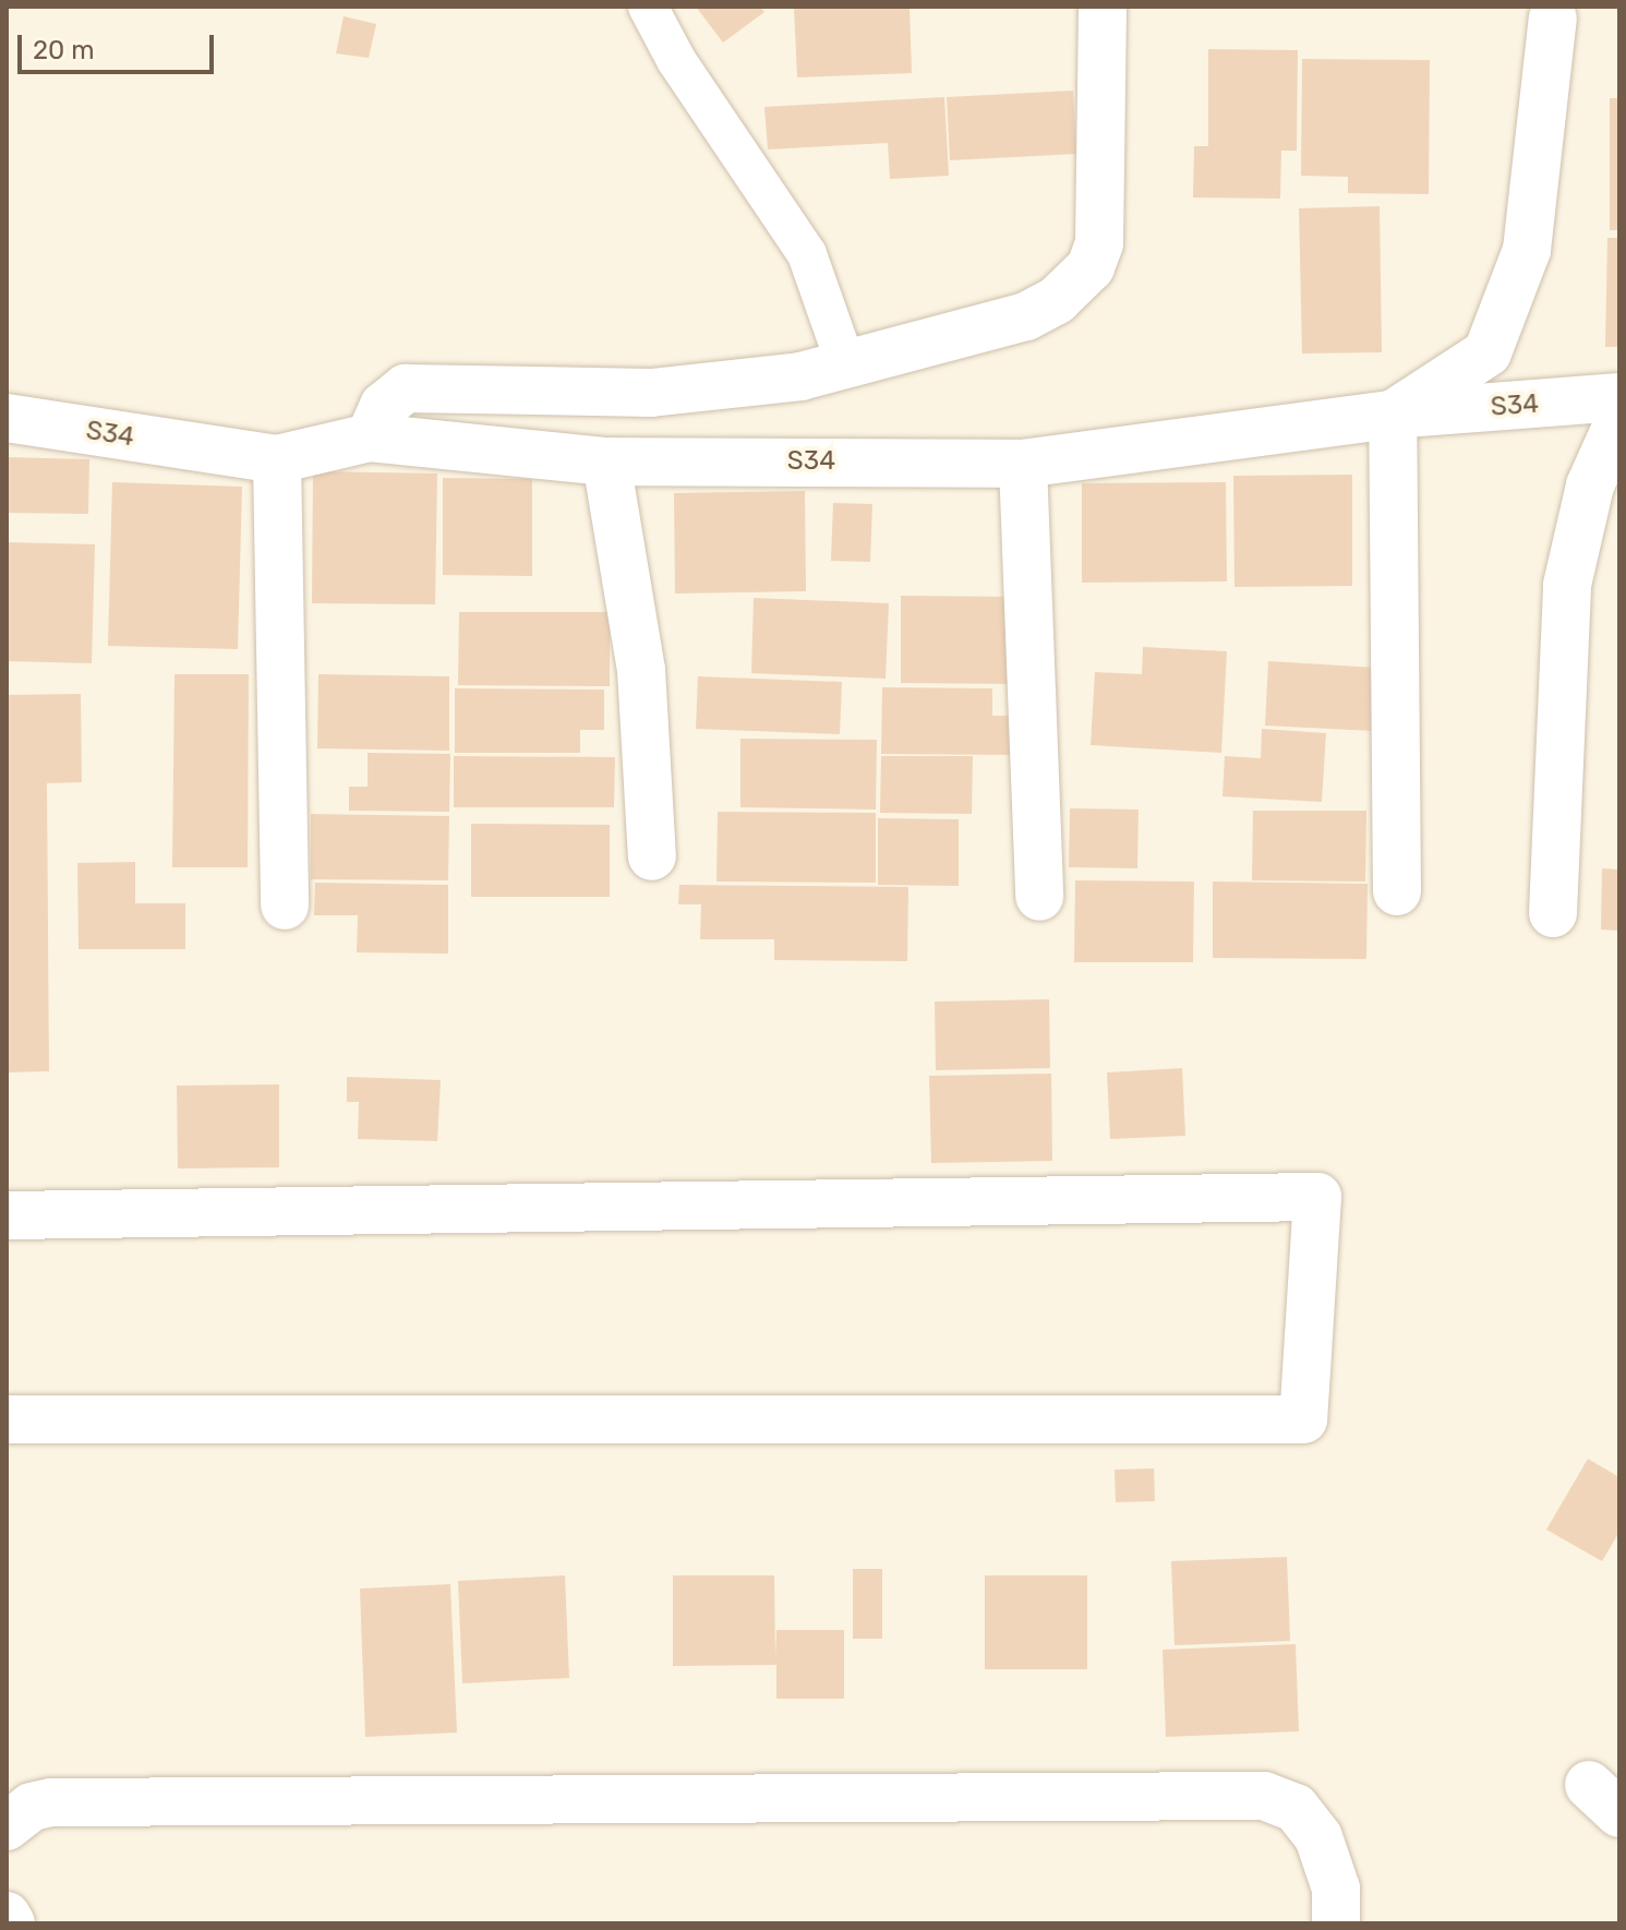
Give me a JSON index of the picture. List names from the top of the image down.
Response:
{
  "streets": {
    "street": ["S34"]
  },
  "scale_bar": "20 m"
}
